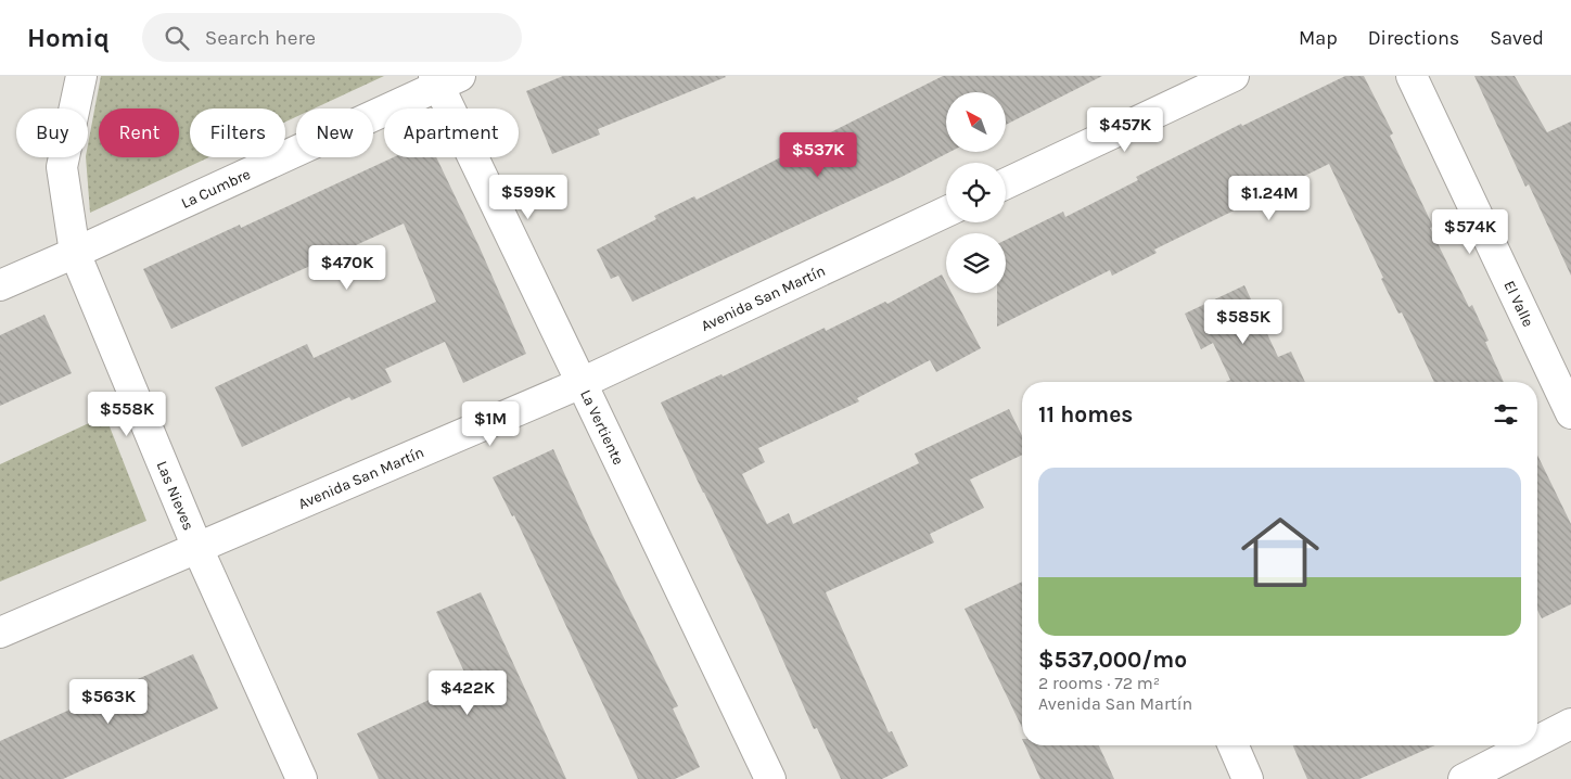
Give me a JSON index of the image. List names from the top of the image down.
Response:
{
  "streets": {
    "street": [
      "La Cumbre",
      "Avenida San Martín",
      "El Valle",
      "La Vertiente",
      "Las Nieves"
    ]
  },
  "crossings": [
    ["La Cumbre", "La Vertiente"],
    ["La Cumbre", "Las Nieves"],
    ["Avenida San Martín", "La Vertiente"],
    ["Avenida San Martín", "Las Nieves"]
  ],
  "north": "top left",
  "page": {
    "header": "Homiq",
    "search": "Search here",
    "nav": ["Map", "Directions", "Saved"],
    "price": [
      "$457K",
      "$537K",
      "$599K",
      "$1.24M",
      "$574K",
      "$470K",
      "$585K",
      "$558K",
      "$1M",
      "$422K",
      "$563K"
    ],
    "chip": [
      "Buy",
      "Rent",
      "Filters",
      "New",
      "Apartment"
    ],
    "heading": "11 homes",
    "list": [
      {
        "name": "$537,000/mo",
        "note": "2 rooms · 72 m² · Avenida San Martín"
      }
    ]
  }
}
